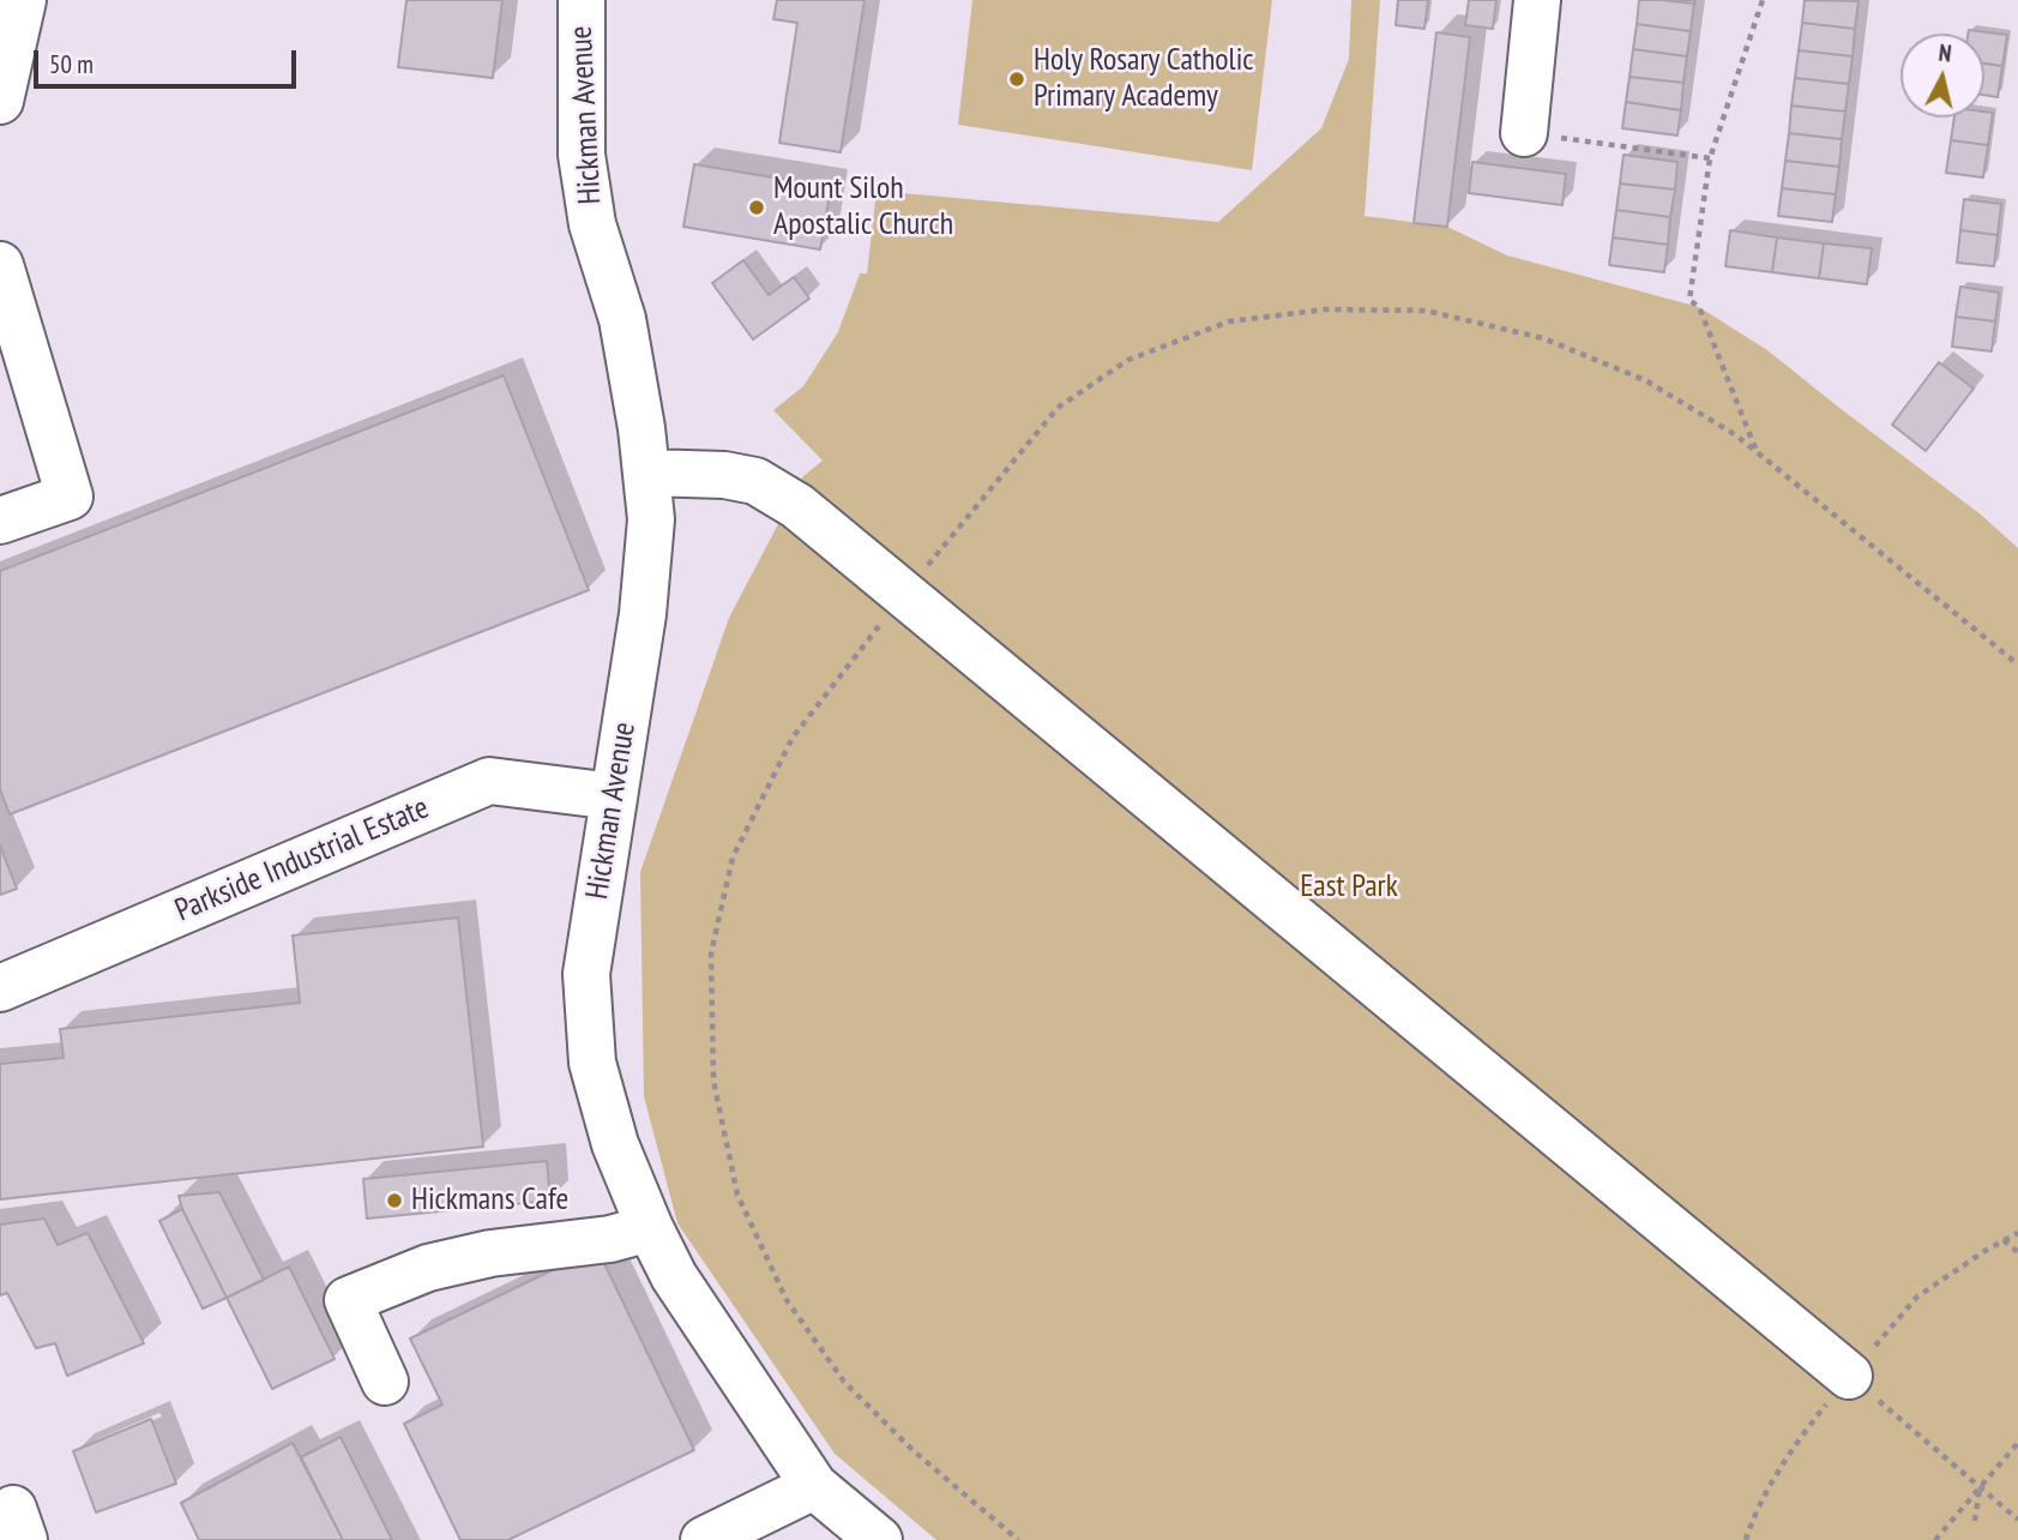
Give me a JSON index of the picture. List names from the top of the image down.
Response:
{
  "streets": {
    "street": ["Hickman Avenue", "Parkside Industrial Estate"]
  },
  "crossings": [
    ["Hickman Avenue", "Parkside Industrial Estate"]
  ],
  "parks": ["East Park"],
  "places": ["Holy Rosary Catholic Primary Academy", "Mount Siloh Apostalic Church", "Hickmans Cafe"],
  "scale_bar": "50 m",
  "north": "top"
}
